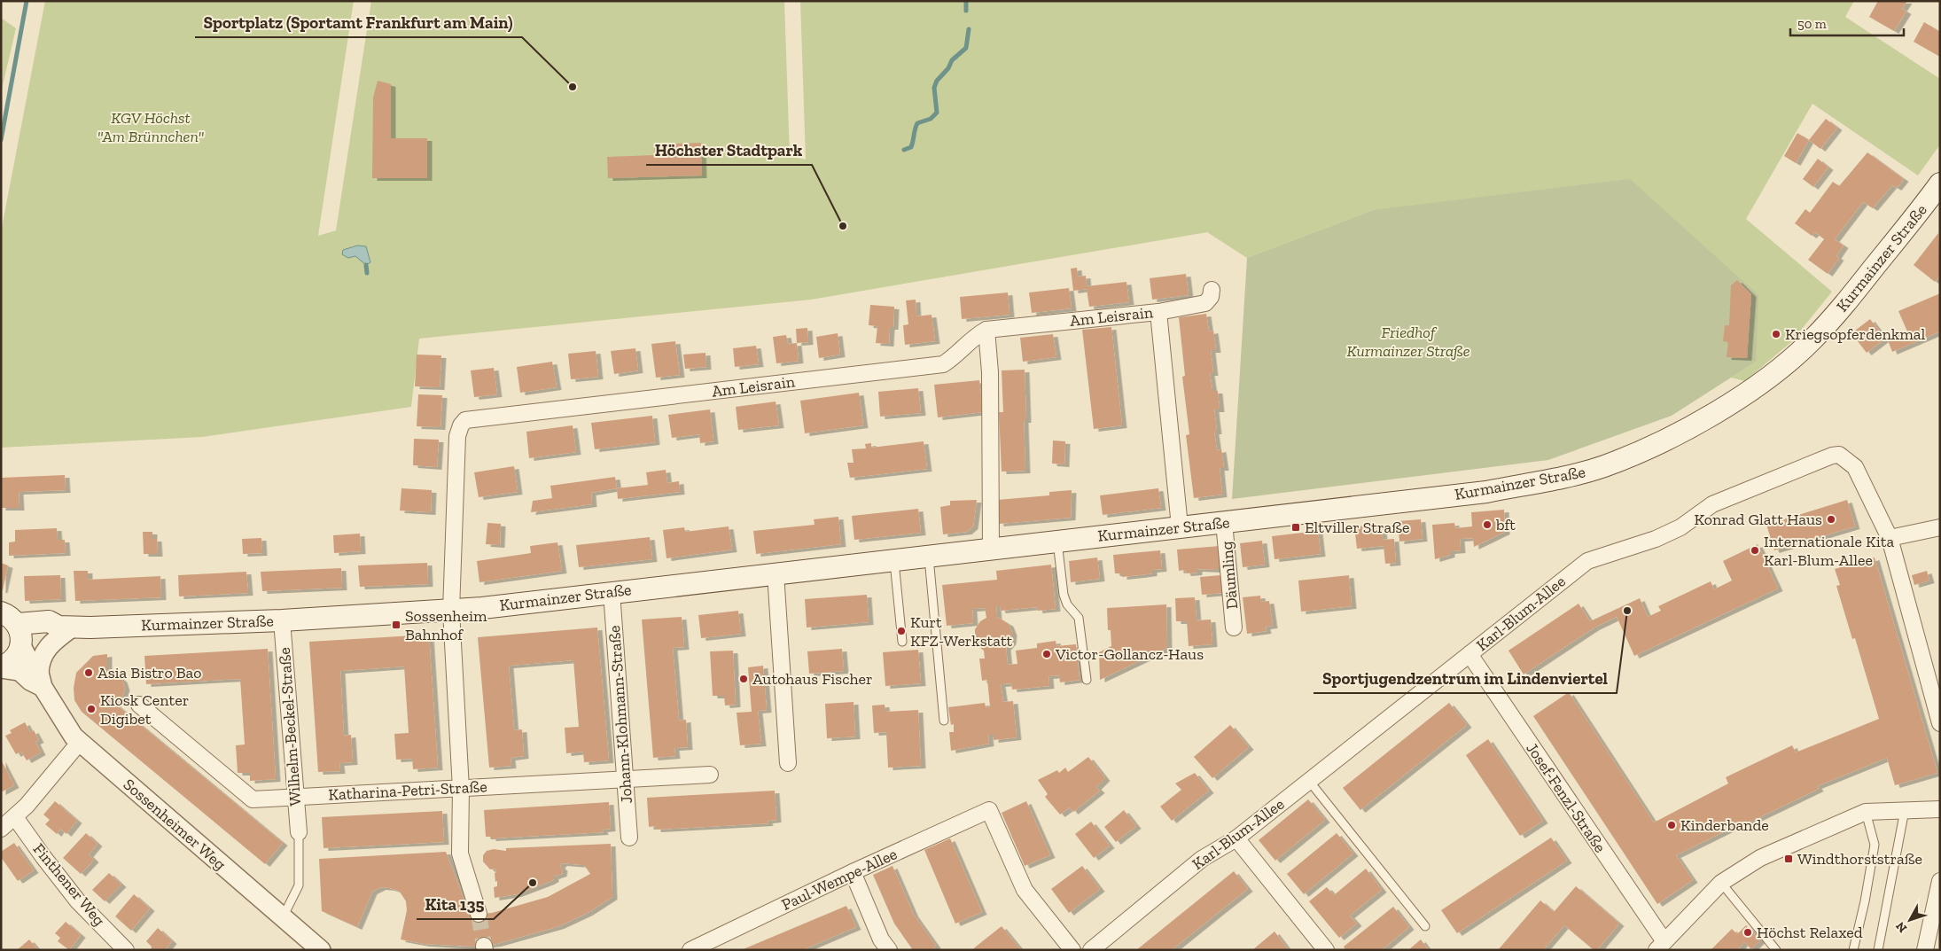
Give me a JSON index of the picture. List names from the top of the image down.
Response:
{
  "streets": {
    "main road": ["Kurmainzer Straße"],
    "street": [
      "Am Leisrain",
      "Däumling",
      "Karl-Blum-Allee",
      "Johann-Klohmann-Straße",
      "Wilhelm-Beckel-Straße",
      "Katharina-Petri-Straße",
      "Josef-Fenzl-Straße",
      "Sossenheimer Weg",
      "Paul-Wempe-Allee",
      "Finthener Weg"
    ]
  },
  "crossings": [
    ["Kurmainzer Straße", "Am Leisrain"],
    ["Kurmainzer Straße", "Däumling"],
    ["Kurmainzer Straße", "Johann-Klohmann-Straße"],
    ["Kurmainzer Straße", "Wilhelm-Beckel-Straße"],
    ["Kurmainzer Straße", "Sossenheimer Weg"],
    ["Karl-Blum-Allee", "Josef-Fenzl-Straße"],
    ["Johann-Klohmann-Straße", "Katharina-Petri-Straße"],
    ["Wilhelm-Beckel-Straße", "Katharina-Petri-Straße"]
  ],
  "parks": ["KGV Höchst \"Am Brünnchen\"", "Friedhof Kurmainzer Straße"],
  "places": {
    "other": [
      "Sportplatz (Sportamt Frankfurt am Main)",
      "Höchster Stadtpark",
      "Kriegsopferdenkmal",
      "Konrad Glatt Haus",
      "bft",
      "Internationale Kita Karl-Blum-Allee",
      "Sportjugendzentrum im Lindenviertel",
      "Kurt KFZ-Werkstatt",
      "Victor-Gollancz-Haus",
      "Asia Bistro Bao",
      "Autohaus Fischer",
      "Kiosk Center Digibet",
      "Kinderbande",
      "Kita 135",
      "Höchst Relaxed"
    ],
    "transit": ["Eltviller Straße", "Sossenheim Bahnhof", "Windthorststraße"]
  },
  "scale_bar": "50 m",
  "north": "bottom left"
}
